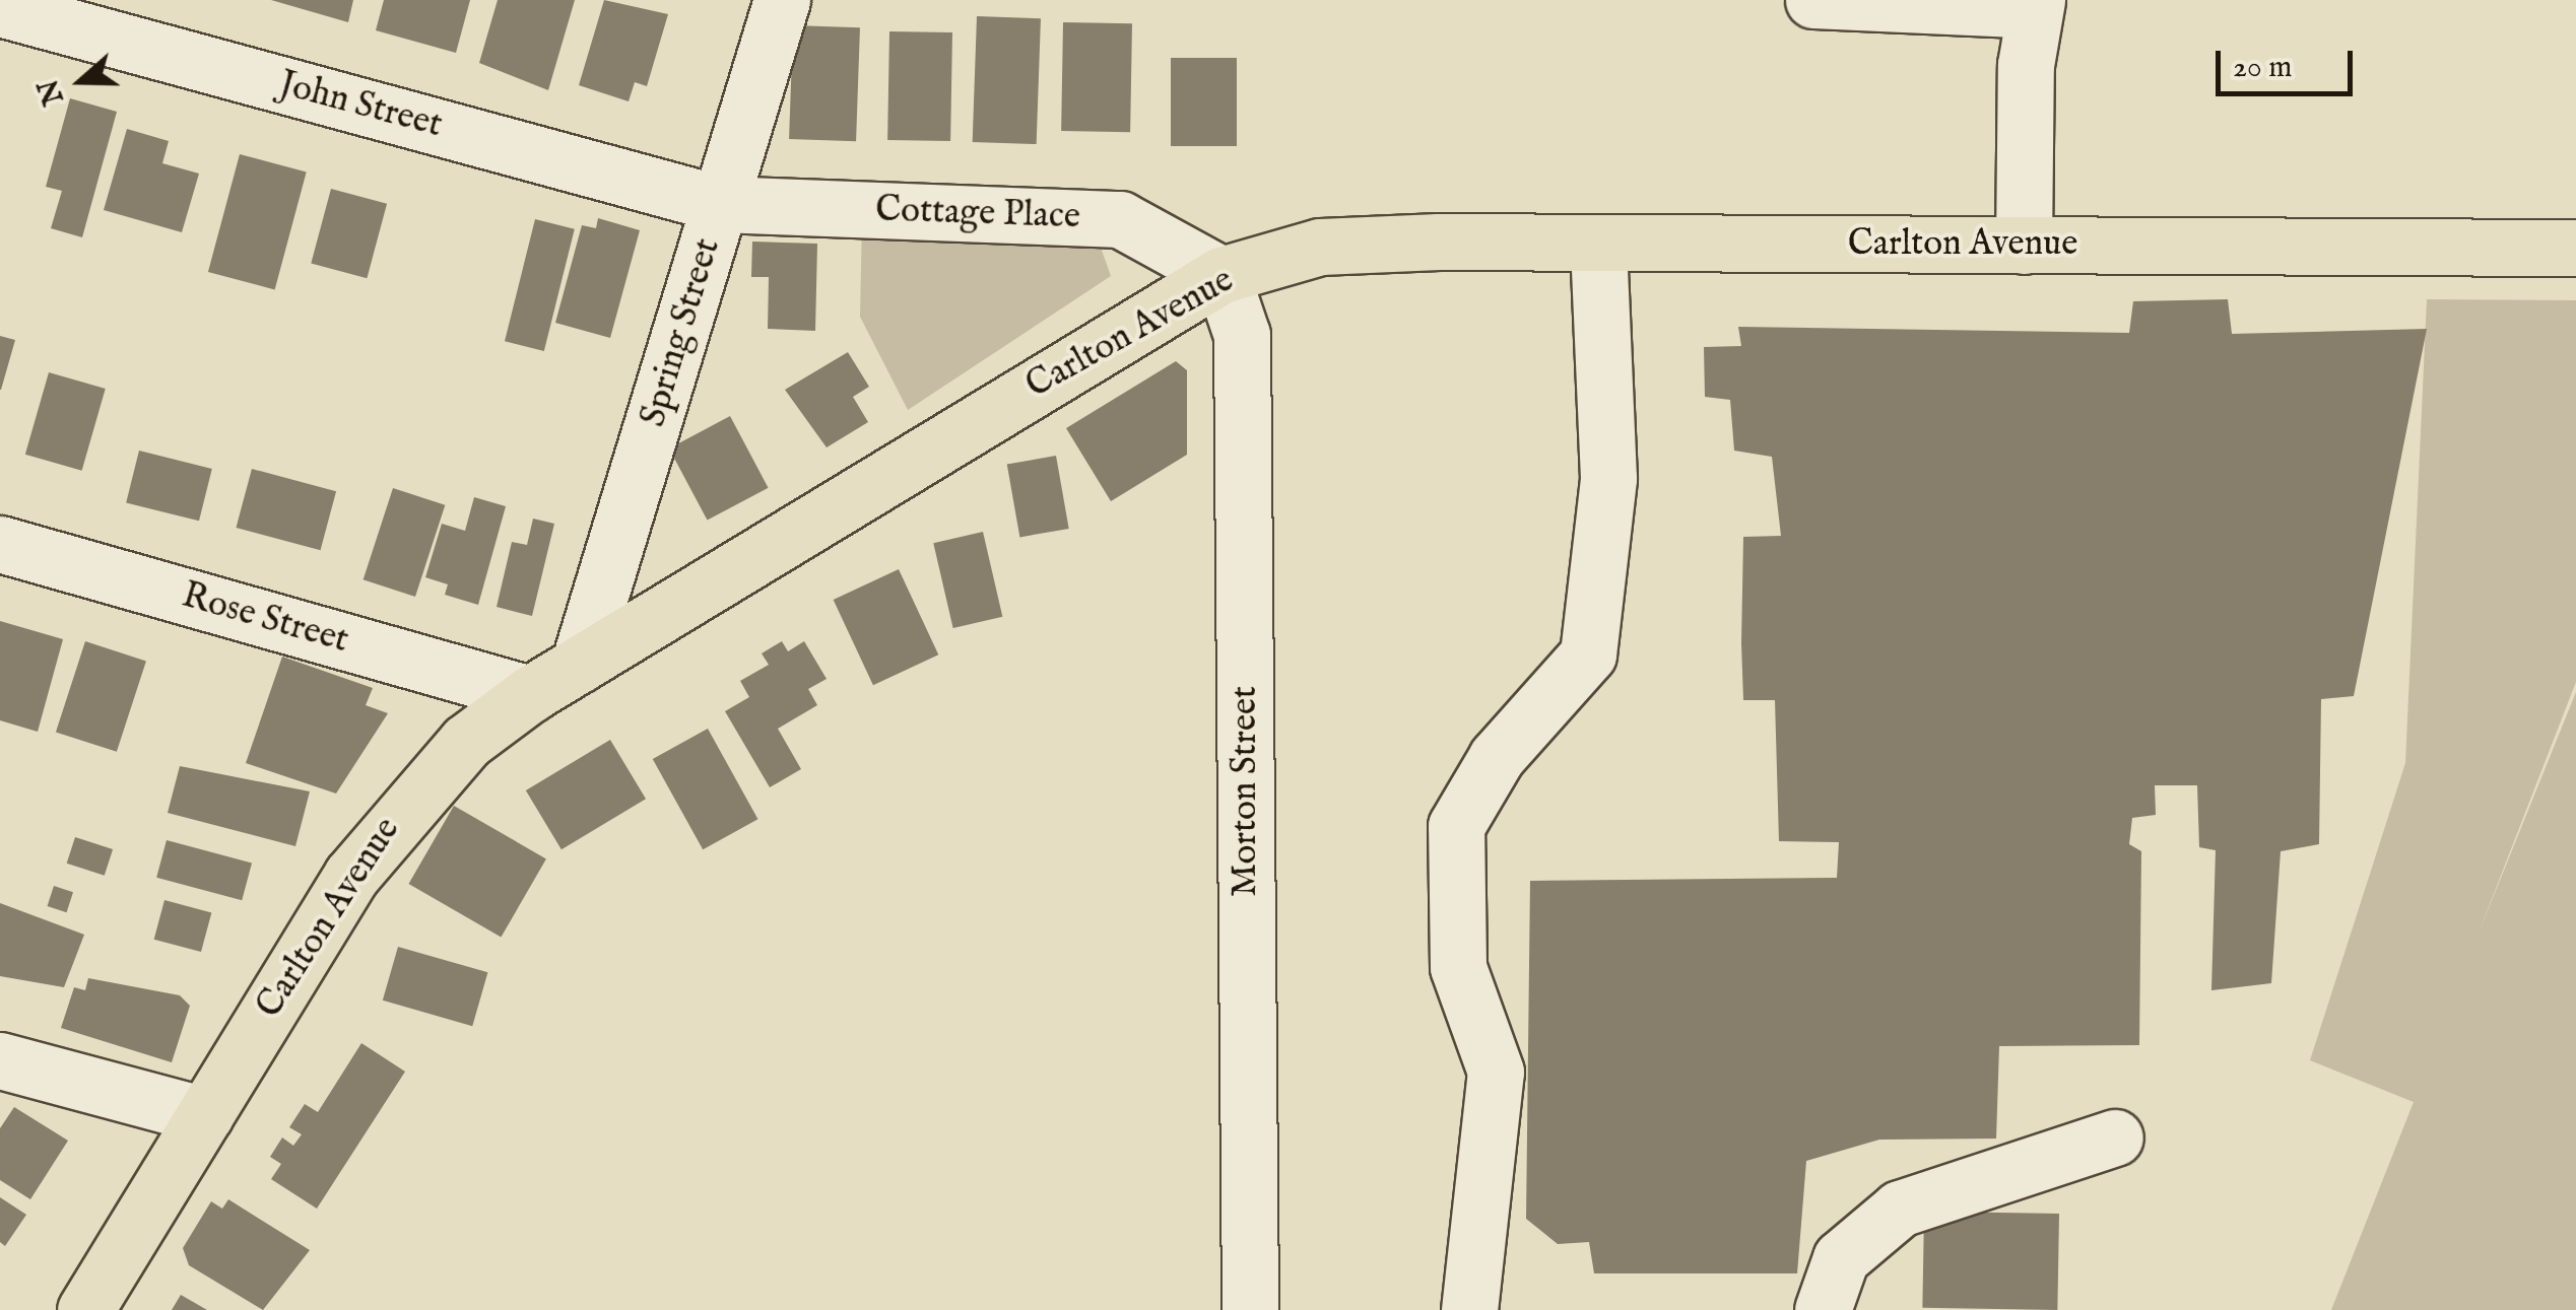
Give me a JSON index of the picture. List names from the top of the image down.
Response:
{
  "streets": {
    "main road": ["Carlton Avenue"],
    "street": [
      "John Street",
      "Cottage Place",
      "Spring Street",
      "Rose Street",
      "Morton Street"
    ]
  },
  "crossings": [
    ["John Street", "Cottage Place"],
    ["John Street", "Spring Street"],
    ["Cottage Place", "Carlton Avenue"],
    ["Cottage Place", "Spring Street"],
    ["Cottage Place", "Morton Street"],
    ["Carlton Avenue", "Spring Street"],
    ["Carlton Avenue", "Rose Street"],
    ["Carlton Avenue", "Morton Street"]
  ],
  "scale_bar": "20 m",
  "north": "left"
}
